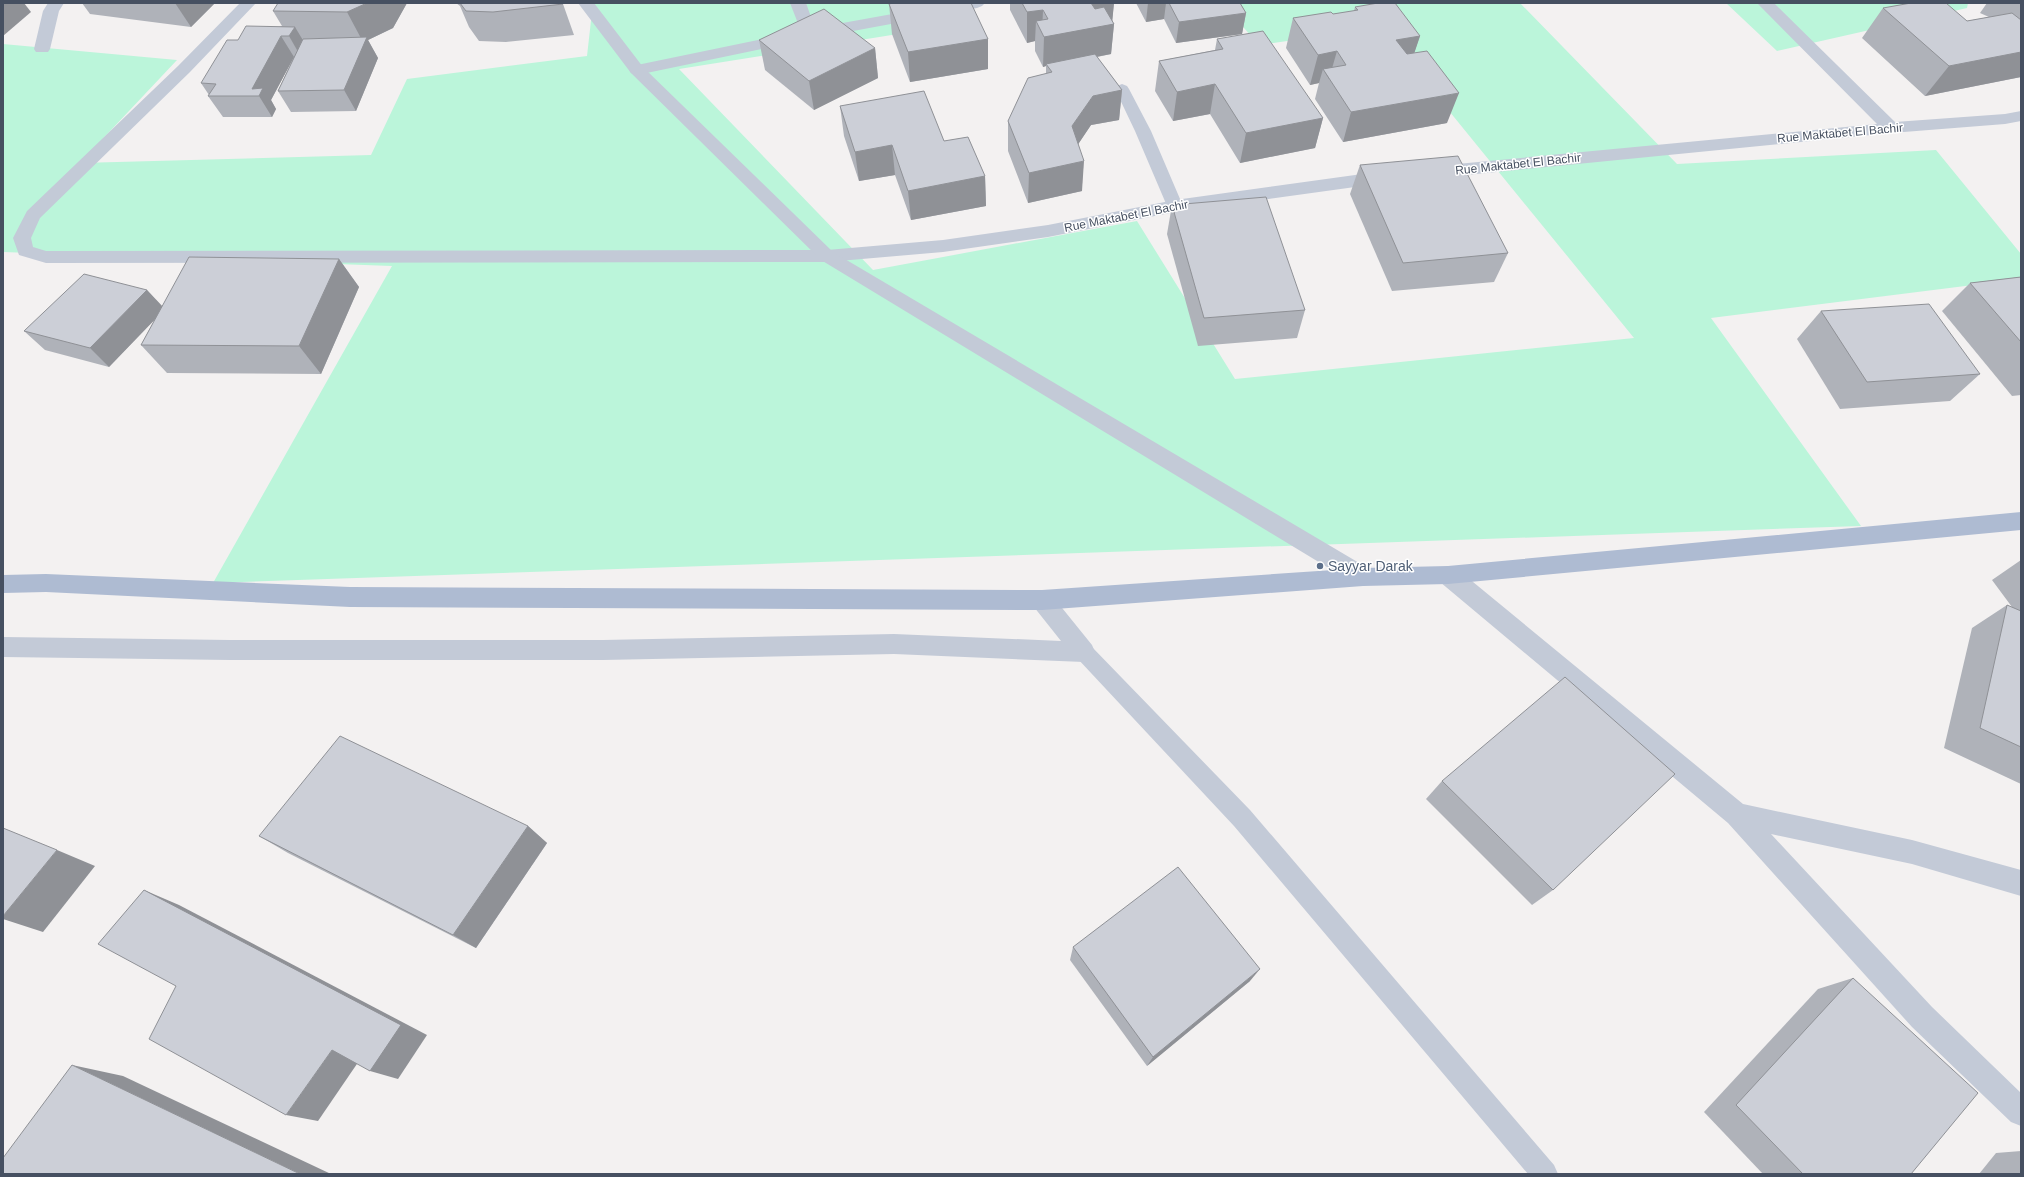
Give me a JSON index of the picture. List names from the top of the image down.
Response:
{
  "streets": {
    "street": ["Rue Maktabet El Bachir"]
  },
  "places": ["Sayyar Darak"]
}
